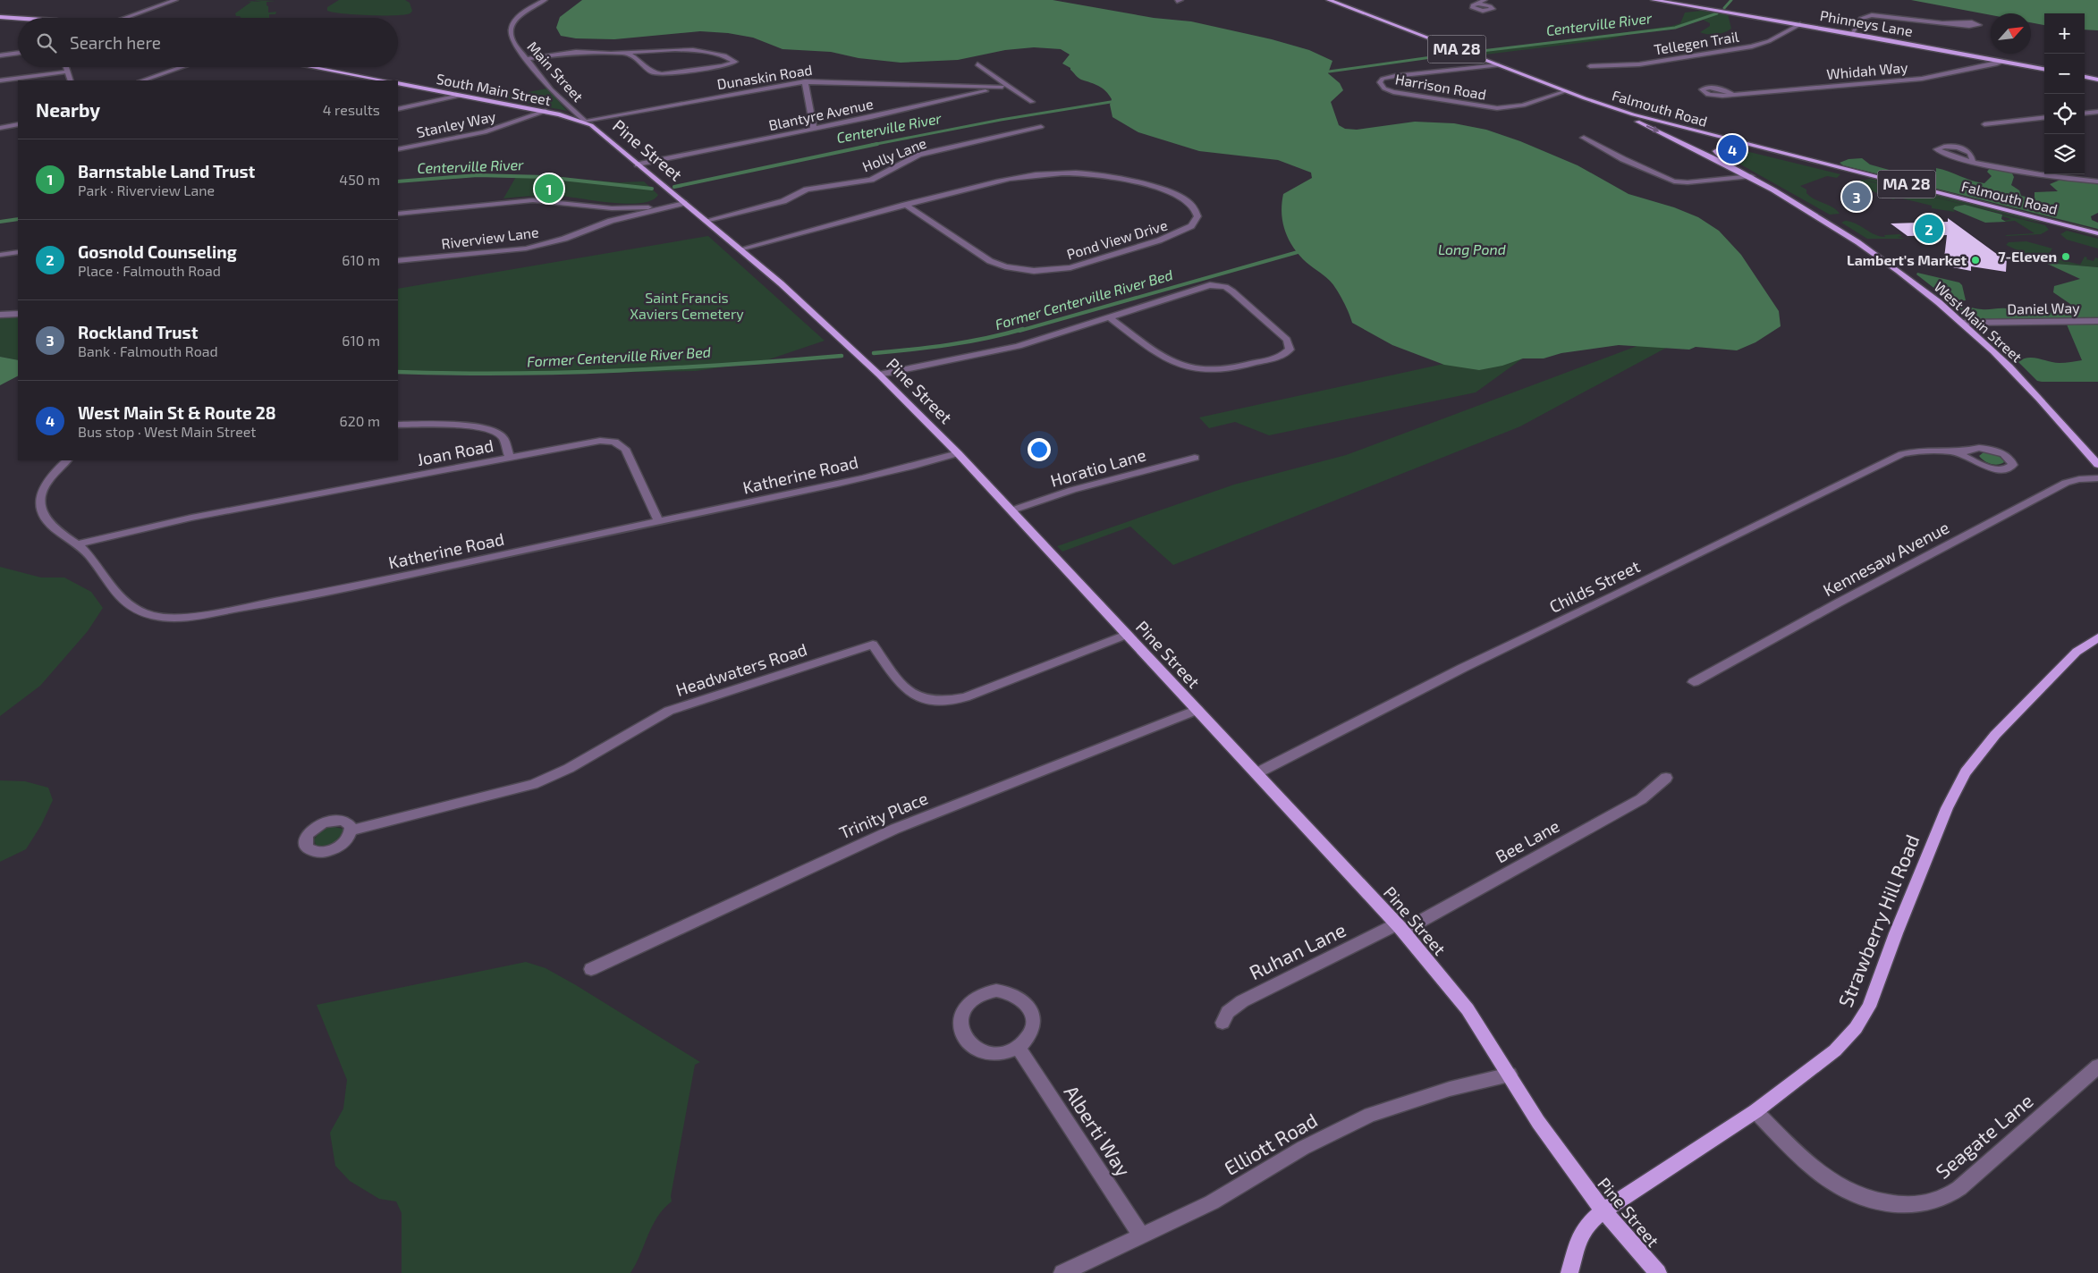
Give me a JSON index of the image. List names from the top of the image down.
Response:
{
  "streets": {
    "main road": [
      "Phinneys Lane",
      "MA 28",
      "South Main Street",
      "Falmouth Road",
      "Pine Street",
      "West Main Street",
      "Strawberry Hill Road"
    ],
    "street": [
      "Tellegen Trail",
      "Whidah Way",
      "Main Street",
      "Dunaskin Road",
      "Harrison Road",
      "Blantyre Avenue",
      "Stanley Way",
      "Holly Lane",
      "Riverview Lane",
      "Pond View Drive",
      "Daniel Way",
      "Joan Road",
      "Horatio Lane",
      "Katherine Road",
      "Kennesaw Avenue",
      "Childs Street",
      "Headwaters Road",
      "Trinity Place",
      "Bee Lane",
      "Ruhan Lane",
      "Alberti Way",
      "Seagate Lane",
      "Elliott Road"
    ]
  },
  "crossings": [
    ["Phinneys Lane", "Tellegen Trail"],
    ["Phinneys Lane", "Whidah Way"],
    ["Main Street", "Dunaskin Road"],
    ["Main Street", "South Main Street"],
    ["Main Street", "Pine Street"],
    ["Dunaskin Road", "South Main Street"],
    ["Dunaskin Road", "Blantyre Avenue"],
    ["Dunaskin Road", "Pine Street"],
    ["Harrison Road", "Falmouth Road"],
    ["South Main Street", "Stanley Way"],
    ["South Main Street", "Pine Street"],
    ["Falmouth Road", "West Main Street"],
    ["Blantyre Avenue", "Pine Street"],
    ["Pine Street", "Holly Lane"],
    ["Pine Street", "Riverview Lane"],
    ["Pine Street", "Pond View Drive"],
    ["Pine Street", "Horatio Lane"],
    ["Pine Street", "Katherine Road"],
    ["Pine Street", "Childs Street"],
    ["Pine Street", "Headwaters Road"],
    ["Pine Street", "Trinity Place"],
    ["Pine Street", "Bee Lane"],
    ["Pine Street", "Strawberry Hill Road"],
    ["Pine Street", "Ruhan Lane"],
    ["Pine Street", "Elliott Road"],
    ["Daniel Way", "West Main Street"],
    ["Joan Road", "Katherine Road"],
    ["Bee Lane", "Ruhan Lane"],
    ["Strawberry Hill Road", "Seagate Lane"],
    ["Alberti Way", "Elliott Road"]
  ],
  "water": ["Centerville River", "Long Pond", "Former Centerville River Bed"],
  "parks": ["Saint Francis Xaviers Cemetery"],
  "places": ["7-Eleven", "Lambert's Market"],
  "north": "top right",
  "page": {
    "map_buttons": ["+", "−"],
    "search": "Search here",
    "heading": ["Nearby", "4 results"],
    "pins": [
      "4",
      "1",
      "3",
      "2"
    ],
    "list": [
      {
        "mark": "1",
        "name": "Barnstable Land Trust",
        "note": "Park · Riverview Lane",
        "value": "450 m"
      },
      {
        "mark": "2",
        "name": "Gosnold Counseling",
        "note": "Place · Falmouth Road",
        "value": "610 m"
      },
      {
        "mark": "3",
        "name": "Rockland Trust",
        "note": "Bank · Falmouth Road",
        "value": "610 m"
      },
      {
        "mark": "4",
        "name": "West Main St & Route 28",
        "note": "Bus stop · West Main Street",
        "value": "620 m"
      }
    ]
  }
}
